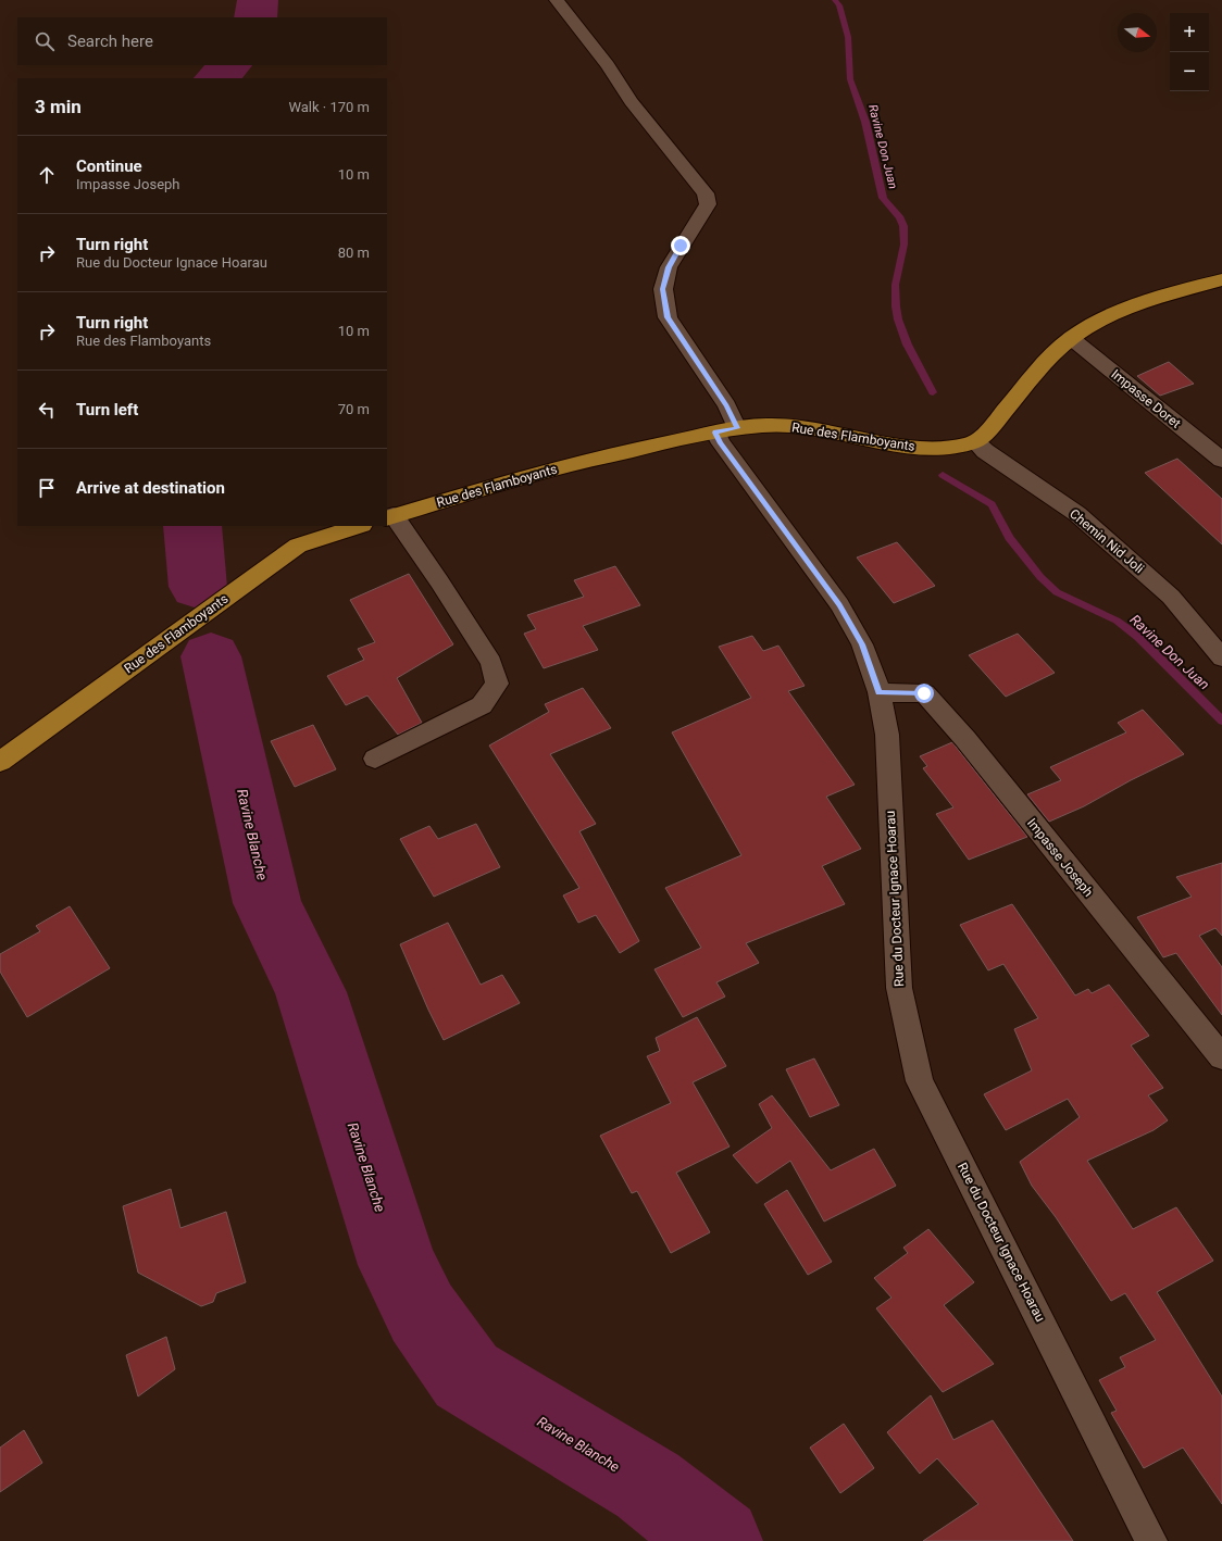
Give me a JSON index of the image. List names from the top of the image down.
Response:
{
  "streets": {
    "main road": ["Rue des Flamboyants"],
    "street": [
      "Impasse Doret",
      "Chemin Nid Joli",
      "Impasse Joseph",
      "Rue du Docteur Ignace Hoarau"
    ]
  },
  "crossings": [
    ["Impasse Doret", "Rue des Flamboyants"],
    ["Rue des Flamboyants", "Chemin Nid Joli"],
    ["Rue des Flamboyants", "Rue du Docteur Ignace Hoarau"],
    ["Impasse Joseph", "Rue du Docteur Ignace Hoarau"]
  ],
  "water": ["Ravine Don Juan", "Ravine Blanche"],
  "north": "right",
  "page": {
    "map_buttons": ["+", "−"],
    "search": "Search here",
    "heading": ["3 min", "Walk · 170 m"],
    "list": [
      ["Continue", "Impasse Joseph", "10 m"],
      ["Turn right", "Rue du Docteur Ignace Hoarau", "80 m"],
      ["Turn right", "Rue des Flamboyants", "10 m"],
      ["Turn left", "70 m"],
      "Arrive at destination"
    ]
  }
}
